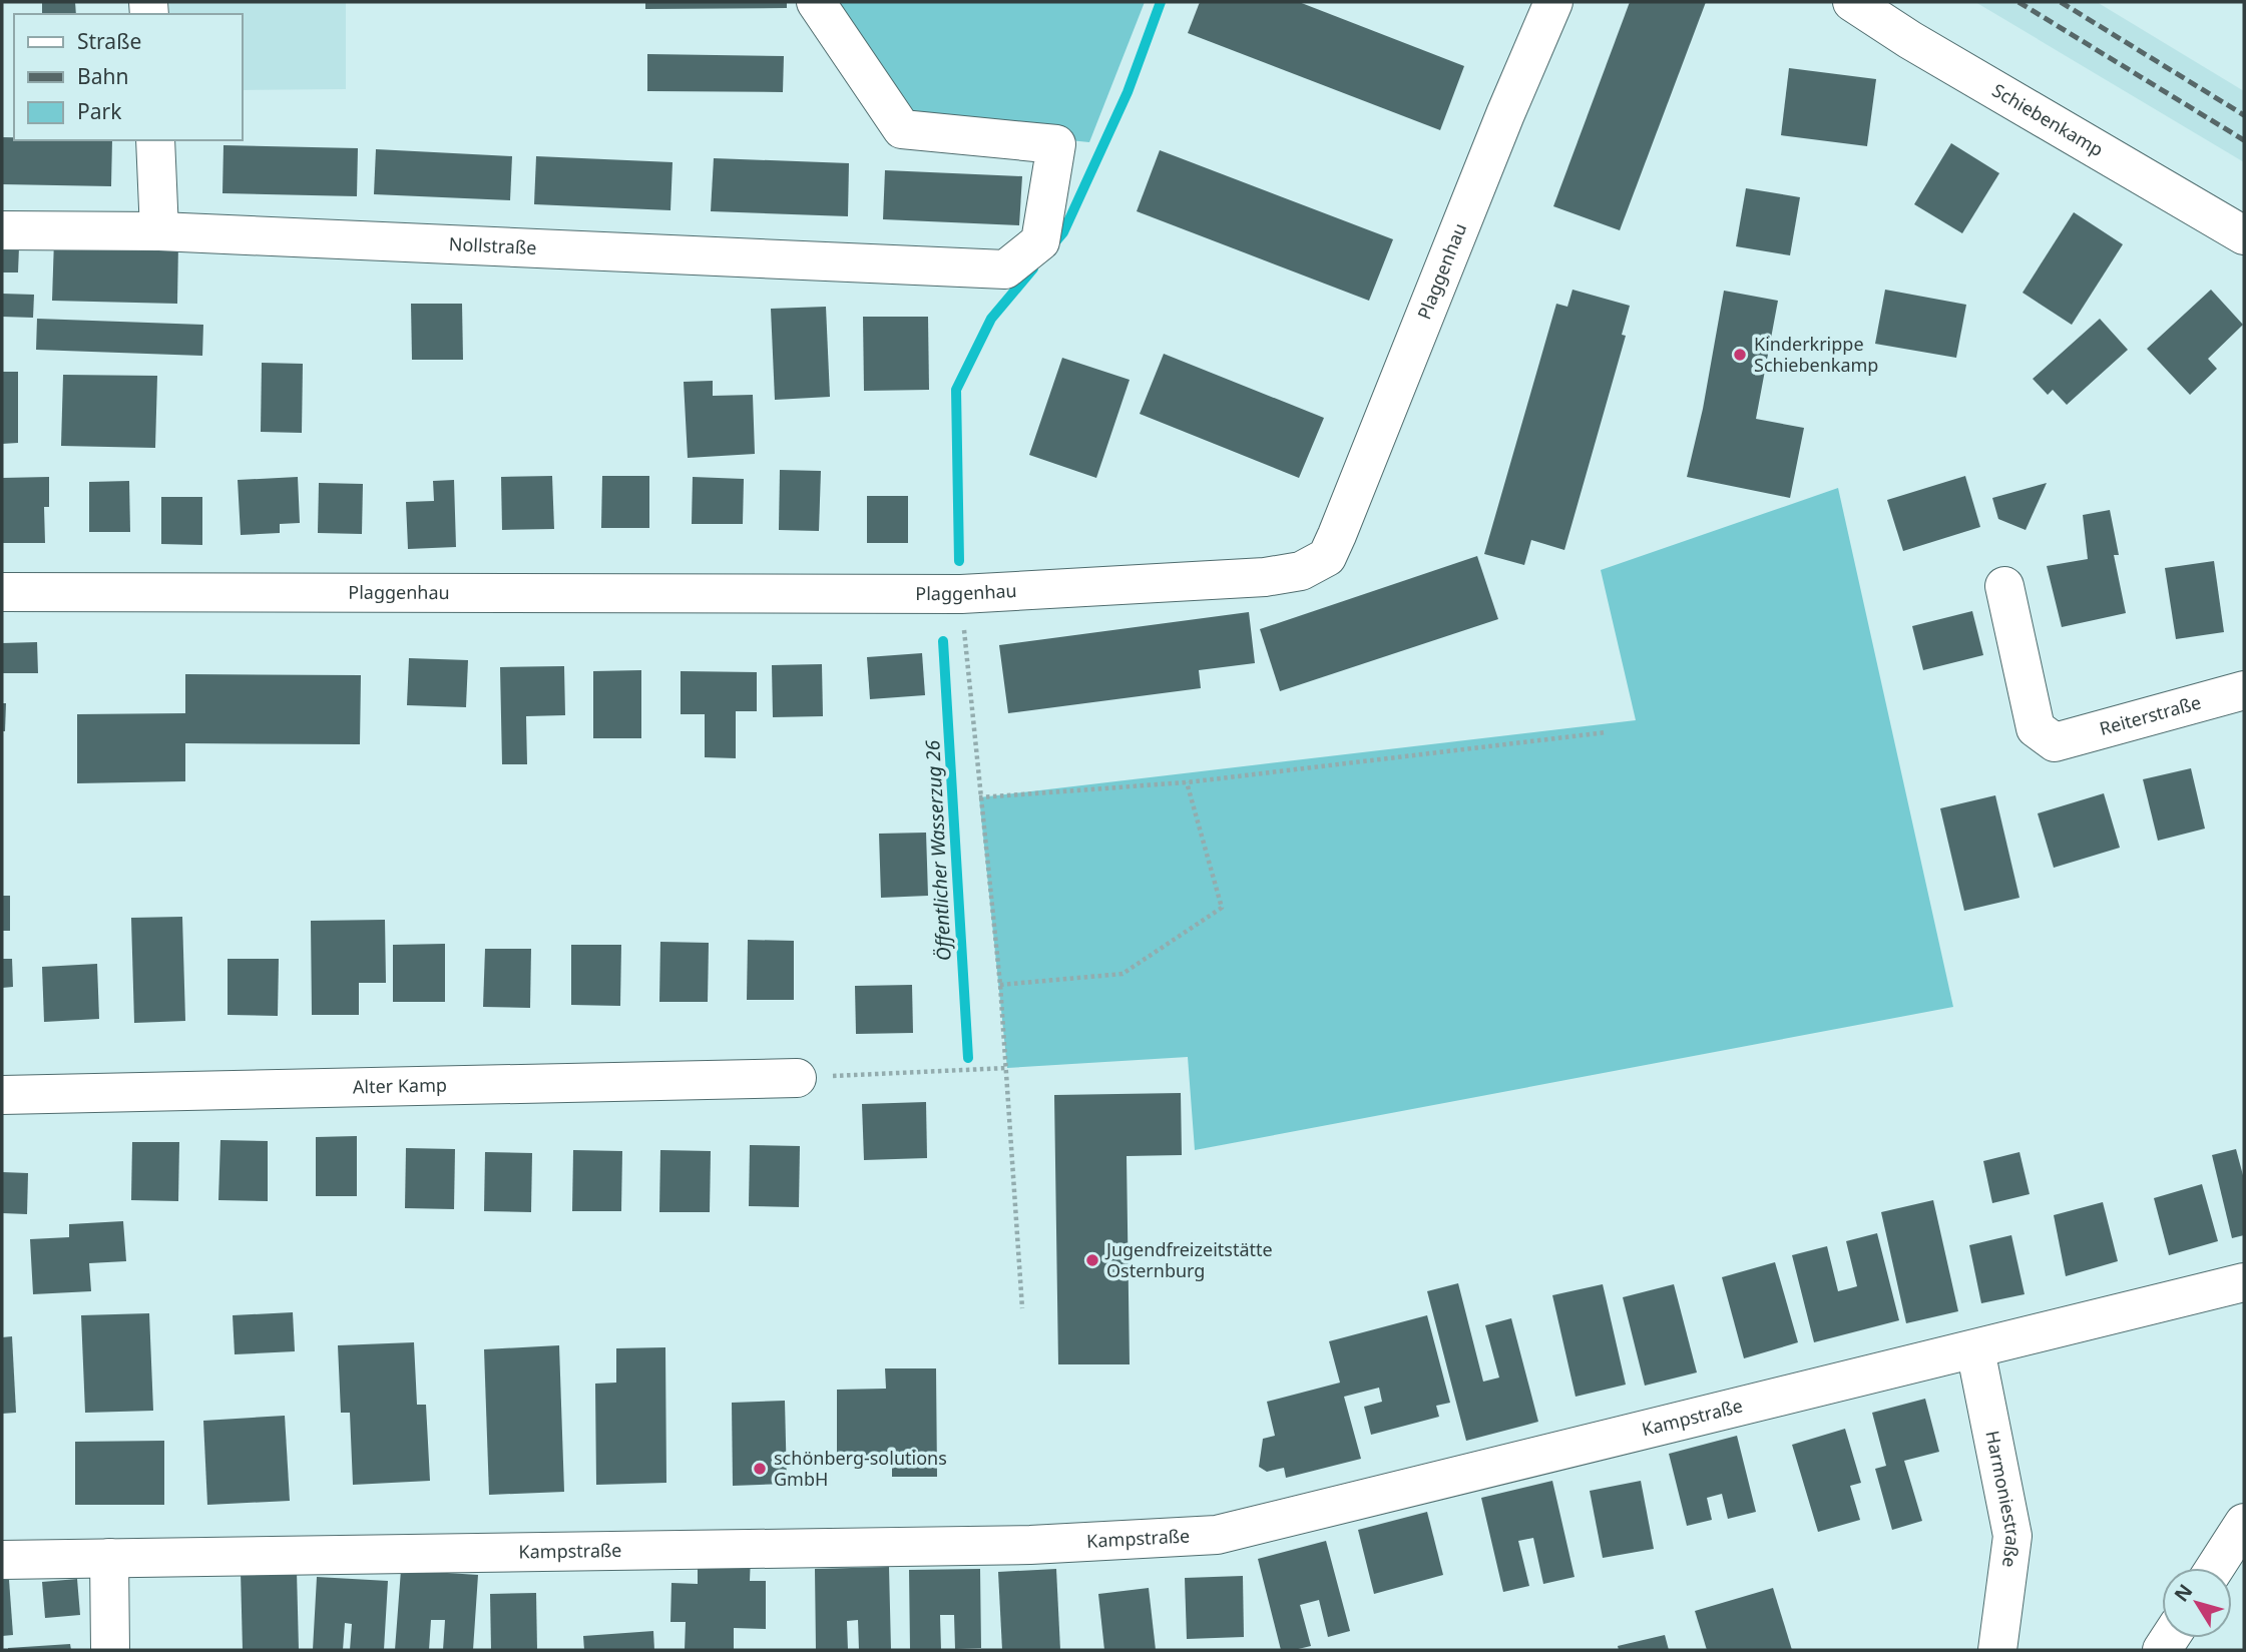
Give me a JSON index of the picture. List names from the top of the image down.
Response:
{
  "streets": {
    "street": [
      "Schiebenkamp",
      "Nollstraße",
      "Plaggenhau",
      "Reiterstraße",
      "Alter Kamp",
      "Kampstraße",
      "Harmoniestraße"
    ]
  },
  "crossings": [
    ["Kampstraße", "Harmoniestraße"]
  ],
  "water": ["Öffentlicher Wasserzug 26"],
  "places": ["Kinderkrippe Schiebenkamp", "Jugendfreizeitstätte Osternburg", "schönberg-solutions GmbH"],
  "legend": ["Straße", "Bahn", "Park"],
  "north": "top left"
}
